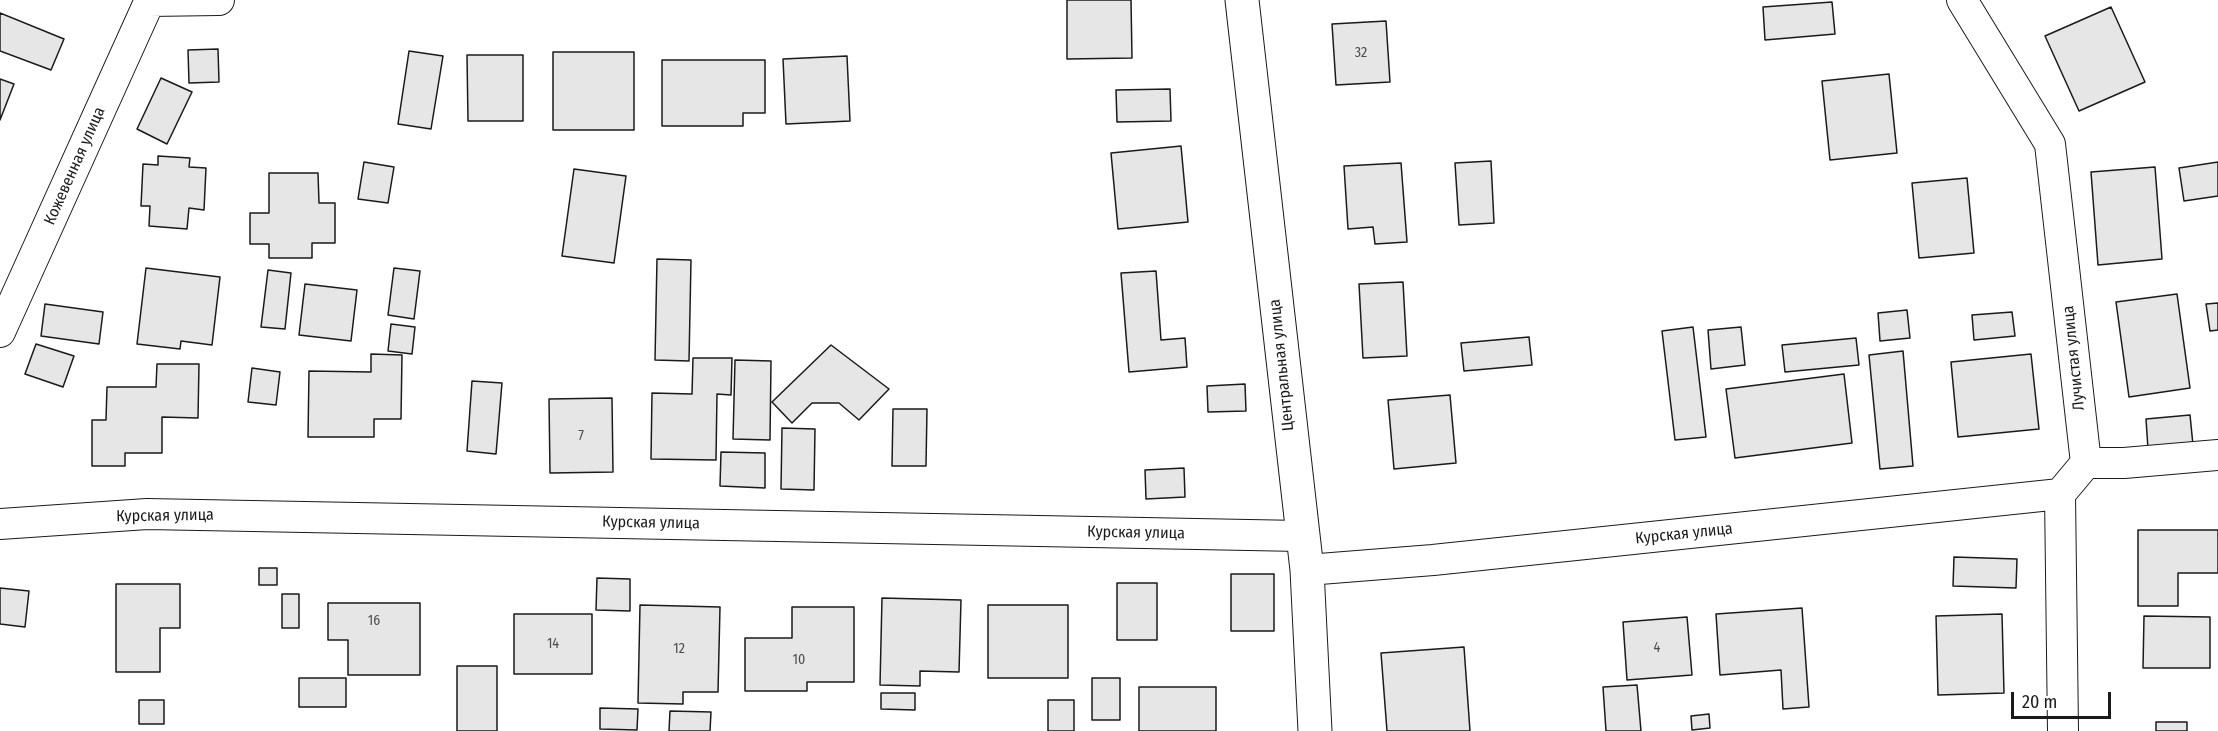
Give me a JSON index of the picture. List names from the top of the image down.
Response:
{
  "streets": {
    "street": [
      "Кожевенная улица",
      "Лучистая улица",
      "Центральная улица",
      "Курская улица"
    ]
  },
  "crossings": [
    ["Центральная улица", "Курская улица"]
  ],
  "house_numbers": [
    "32",
    "7",
    "16",
    "14",
    "4",
    "12",
    "10"
  ],
  "scale_bar": "20 m"
}
